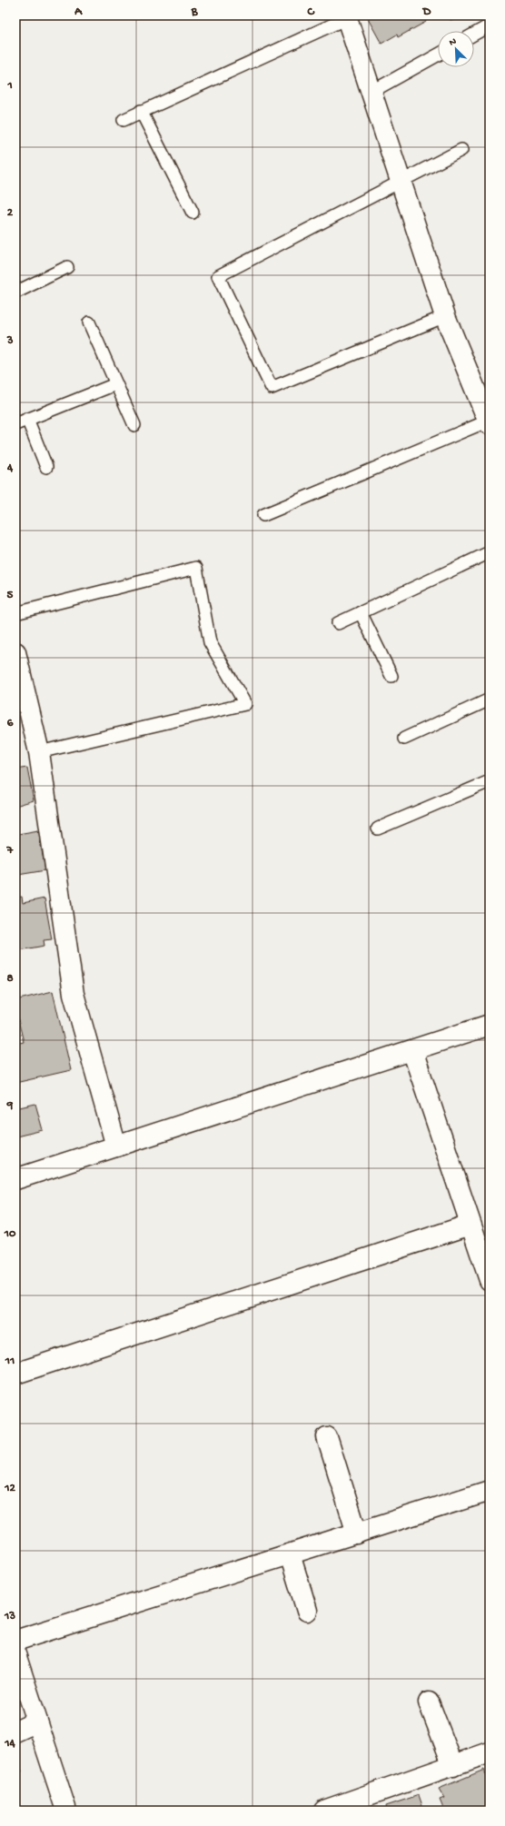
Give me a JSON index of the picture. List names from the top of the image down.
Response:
{
  "north": "top left",
  "grid": {
    "columns": [
      "A",
      "B",
      "C",
      "D"
    ],
    "rows": [
      "1",
      "2",
      "3",
      "4",
      "5",
      "6",
      "7",
      "8",
      "9",
      "10",
      "11",
      "12",
      "13",
      "14"
    ]
  }
}
